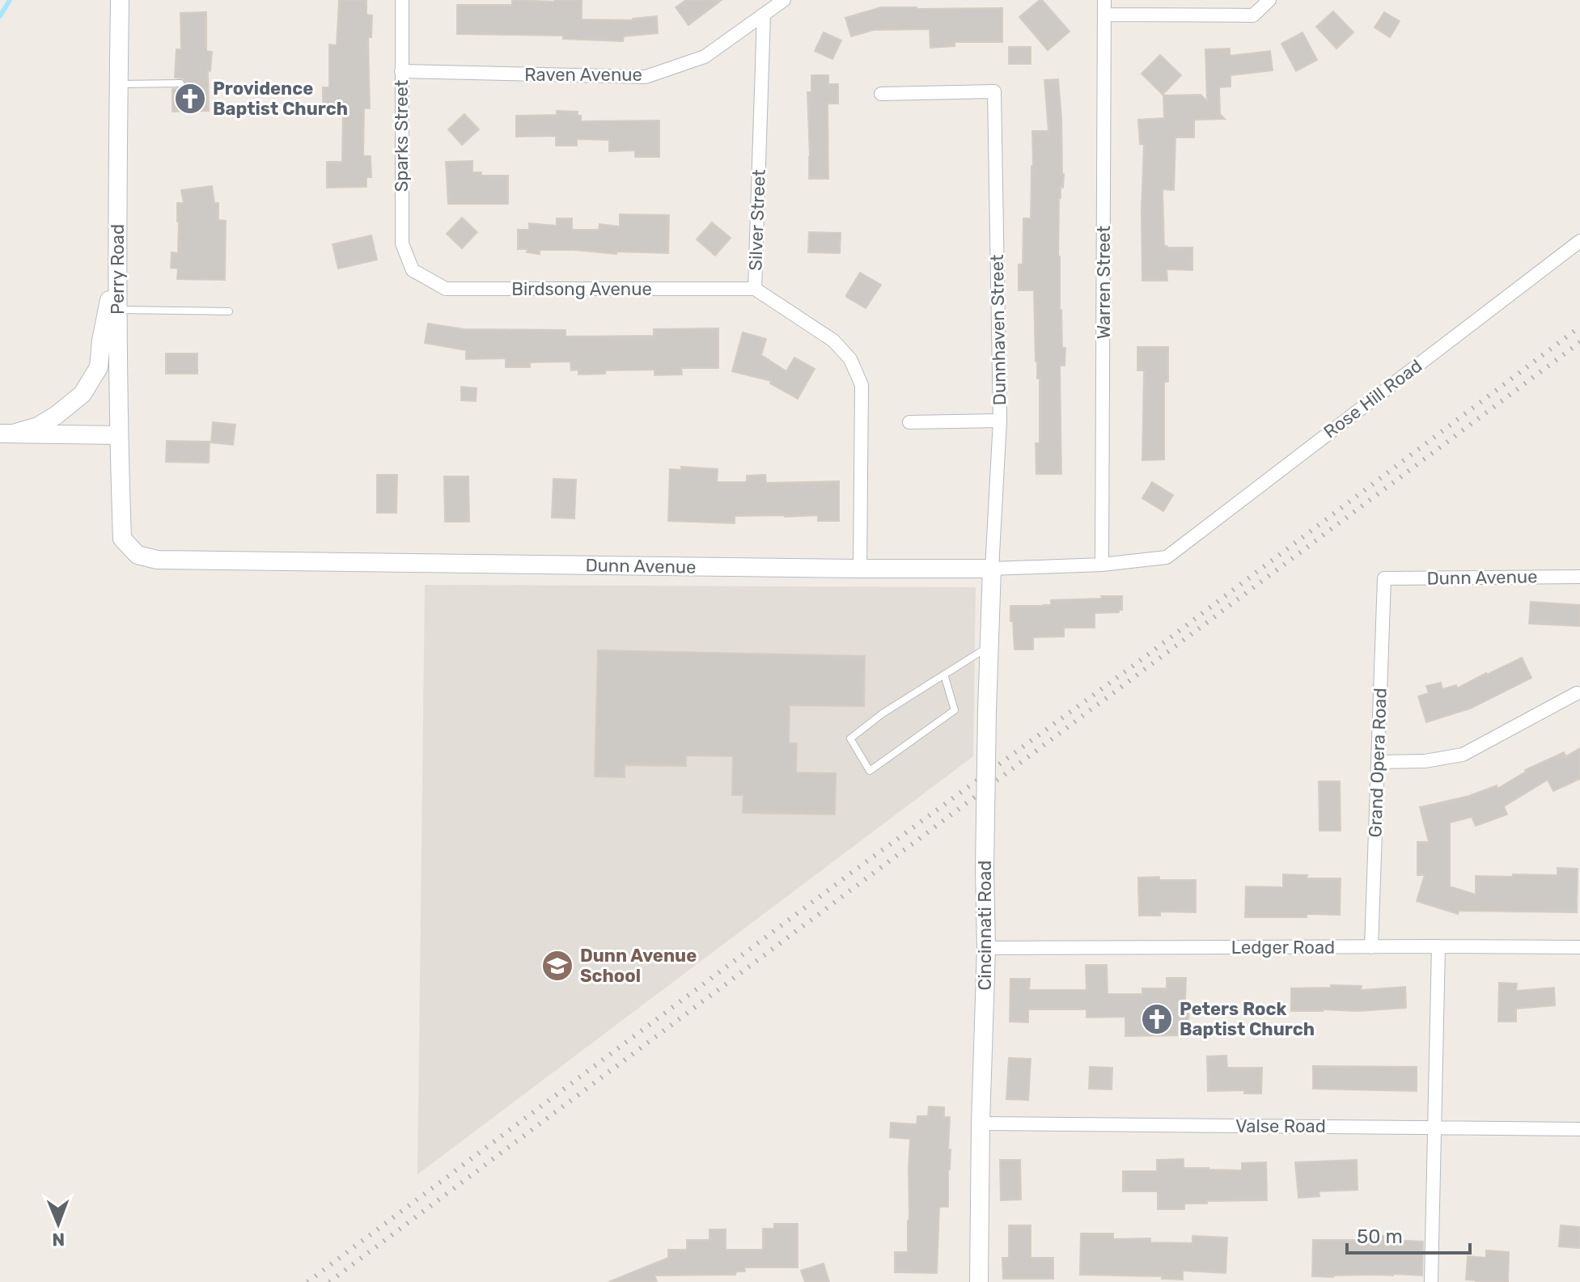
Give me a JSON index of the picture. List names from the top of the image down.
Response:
{
  "streets": {
    "street": [
      "Raven Avenue",
      "Sparks Street",
      "Silver Street",
      "Perry Road",
      "Warren Street",
      "Birdsong Avenue",
      "Dunnhaven Street",
      "Rose Hill Road",
      "Dunn Avenue",
      "Grand Opera Road",
      "Cincinnati Road",
      "Ledger Road",
      "Valse Road"
    ]
  },
  "crossings": [
    ["Raven Avenue", "Sparks Street"],
    ["Raven Avenue", "Silver Street"],
    ["Sparks Street", "Birdsong Avenue"],
    ["Silver Street", "Birdsong Avenue"],
    ["Silver Street", "Dunn Avenue"],
    ["Perry Road", "Dunn Avenue"],
    ["Warren Street", "Dunn Avenue"],
    ["Dunnhaven Street", "Dunn Avenue"],
    ["Dunnhaven Street", "Cincinnati Road"],
    ["Rose Hill Road", "Dunn Avenue"],
    ["Dunn Avenue", "Grand Opera Road"],
    ["Dunn Avenue", "Cincinnati Road"],
    ["Grand Opera Road", "Ledger Road"],
    ["Cincinnati Road", "Ledger Road"],
    ["Cincinnati Road", "Valse Road"]
  ],
  "places": {
    "church": ["Providence Baptist Church", "Peters Rock Baptist Church"],
    "school or university": ["Dunn Avenue School"]
  },
  "scale_bar": "50 m",
  "north": "bottom"
}
